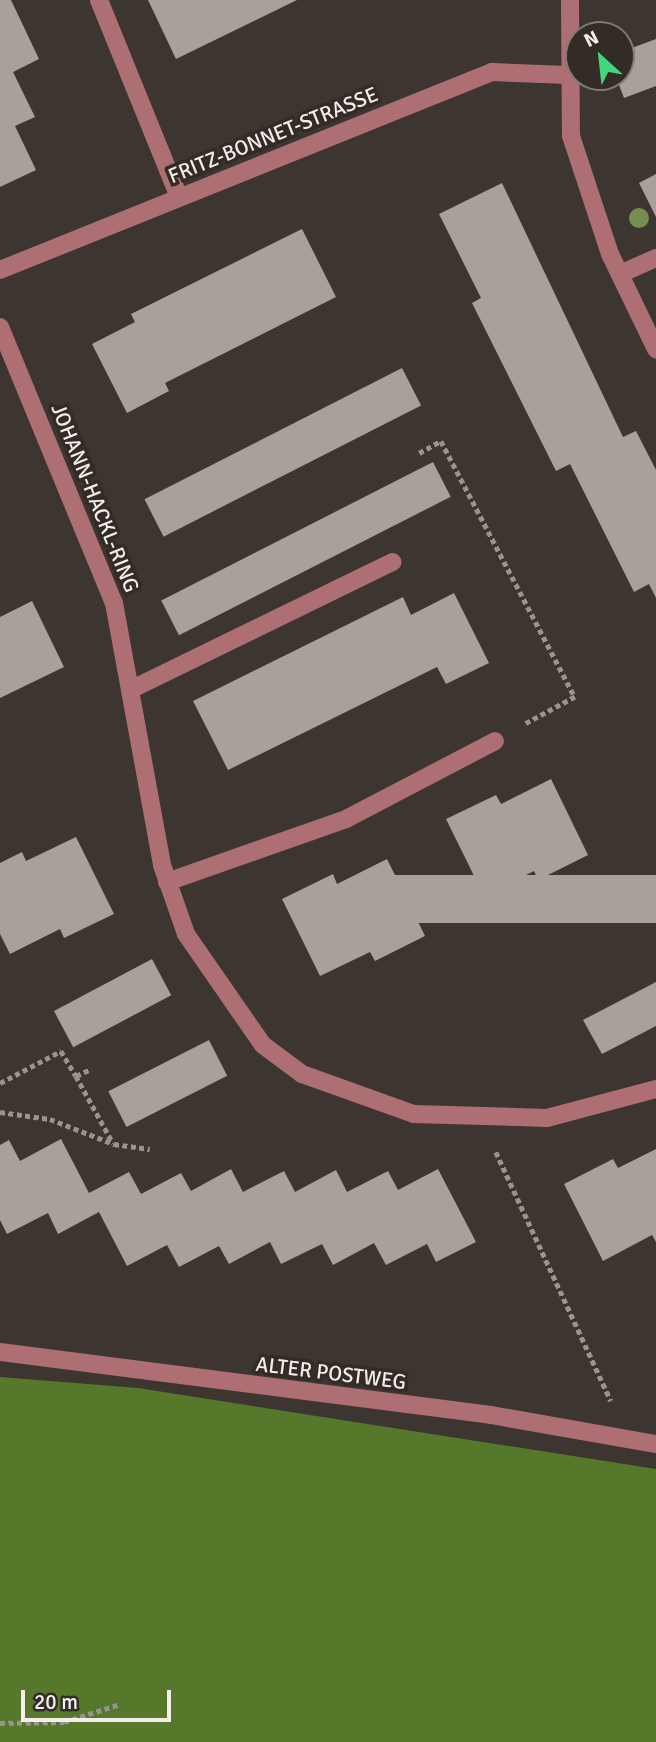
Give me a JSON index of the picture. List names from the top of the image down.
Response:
{
  "streets": {
    "street": ["FRITZ-BONNET-STRASSE", "JOHANN-HACKL-RING", "ALTER POSTWEG"]
  },
  "scale_bar": "20 m",
  "north": "top left"
}
